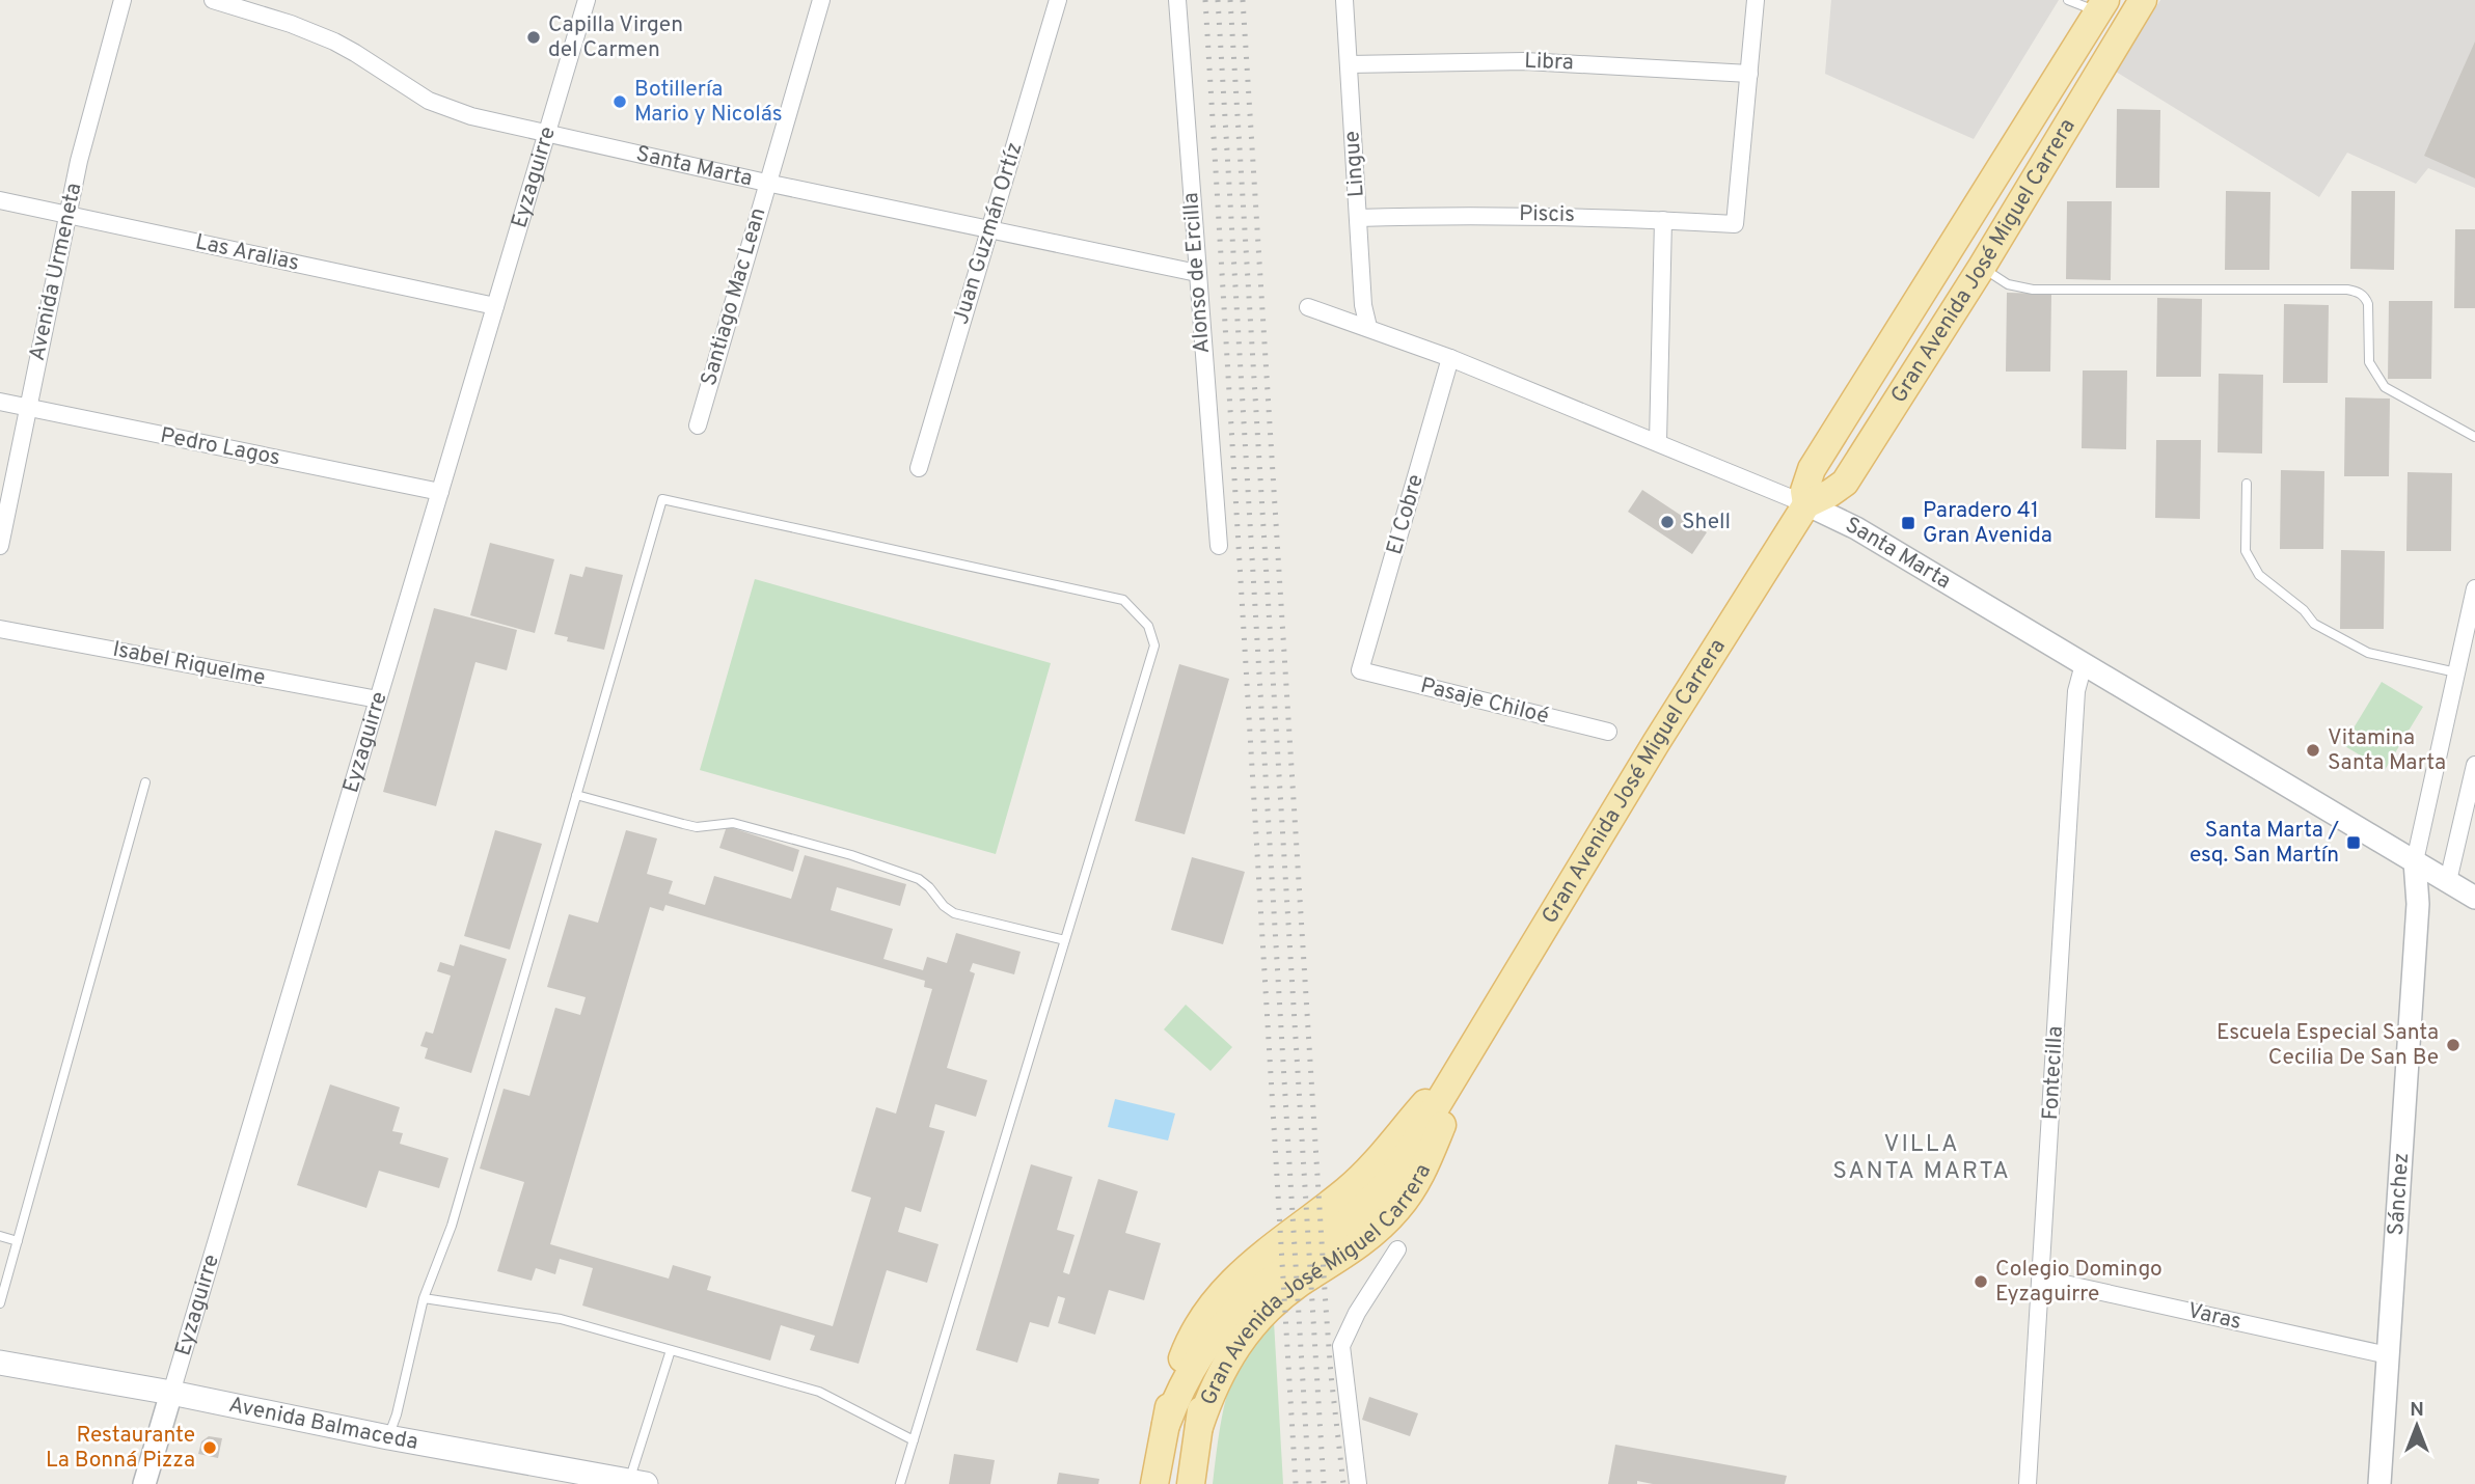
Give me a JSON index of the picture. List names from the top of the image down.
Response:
{
  "streets": {
    "main road": ["Gran Avenida José Miguel Carrera", "Avenida Balmaceda"],
    "street": [
      "Libra",
      "Lingue",
      "Santa Marta",
      "Eyzaguirre",
      "Piscis",
      "Juan Guzmán Ortíz",
      "Las Aralias",
      "Avenida Urmeneta",
      "Alonso de Ercilla",
      "Santiago Mac Lean",
      "Pedro Lagos",
      "El Cobre",
      "Isabel Riquelme",
      "Pasaje Chiloé",
      "Fontecilla",
      "Sánchez",
      "Varas"
    ]
  },
  "crossings": [
    ["Libra", "Lingue"],
    ["Libra", "Piscis"],
    ["Lingue", "Santa Marta"],
    ["Lingue", "Piscis"],
    ["Santa Marta", "Eyzaguirre"],
    ["Santa Marta", "Juan Guzmán Ortíz"],
    ["Santa Marta", "Gran Avenida José Miguel Carrera"],
    ["Santa Marta", "Alonso de Ercilla"],
    ["Santa Marta", "Santiago Mac Lean"],
    ["Santa Marta", "El Cobre"],
    ["Santa Marta", "Fontecilla"],
    ["Santa Marta", "Sánchez"],
    ["Eyzaguirre", "Las Aralias"],
    ["Eyzaguirre", "Pedro Lagos"],
    ["Eyzaguirre", "Isabel Riquelme"],
    ["Eyzaguirre", "Avenida Balmaceda"],
    ["Las Aralias", "Avenida Urmeneta"],
    ["Avenida Urmeneta", "Pedro Lagos"],
    ["El Cobre", "Pasaje Chiloé"],
    ["Fontecilla", "Varas"],
    ["Sánchez", "Varas"]
  ],
  "districts": ["VILLA SANTA MARTA"],
  "places": {
    "other": [
      "Capilla Virgen del Carmen",
      "Botillería Mario y Nicolás",
      "Shell",
      "Vitamina Santa Marta",
      "Escuela Especial Santa Cecilia De San Be",
      "Colegio Domingo Eyzaguirre",
      "Restaurante La Bonná Pizza"
    ],
    "transit": ["Paradero 41 Gran Avenida", "Santa Marta / esq. San Martín"]
  },
  "north": "top"
}
